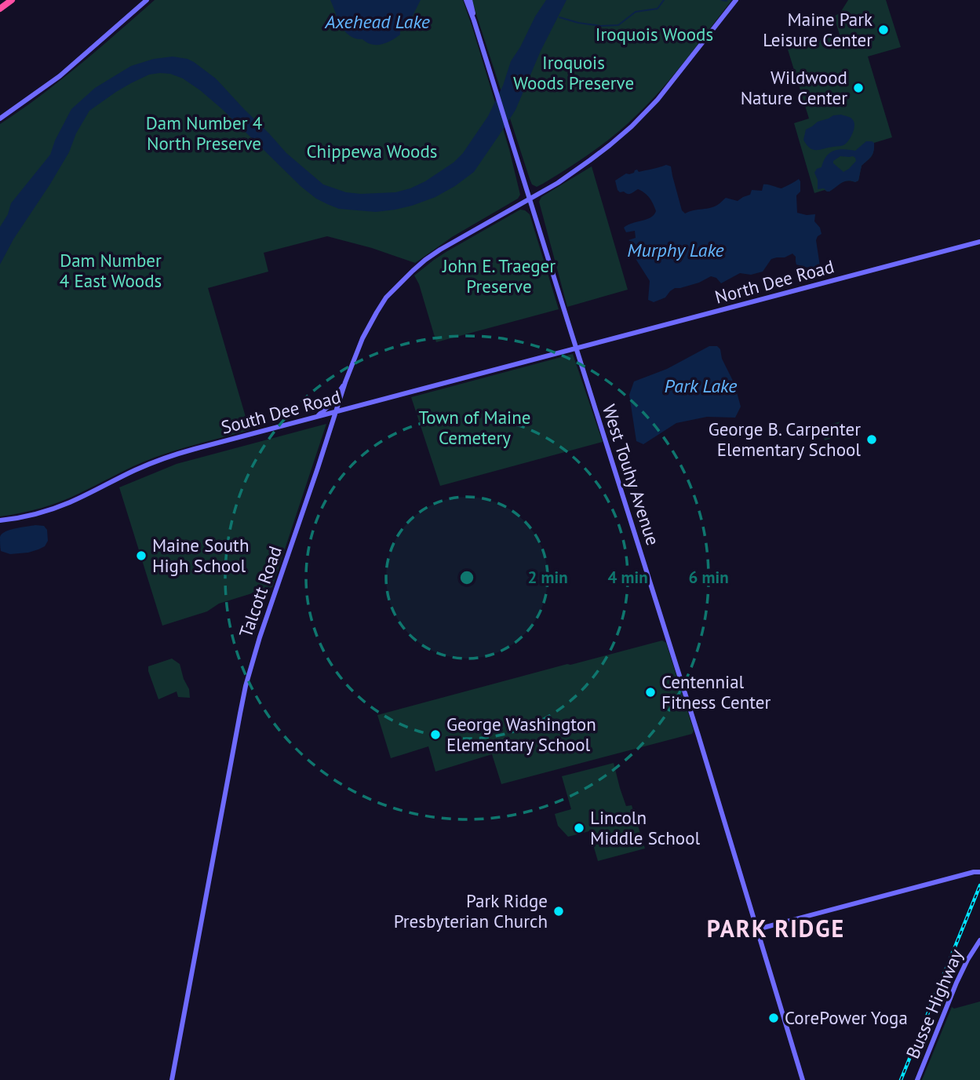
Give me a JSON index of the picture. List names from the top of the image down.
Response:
{
  "streets": {
    "main road": [
      "North Dee Road",
      "South Dee Road",
      "West Touhy Avenue",
      "Talcott Road",
      "Busse Highway"
    ]
  },
  "crossings": [
    ["North Dee Road", "South Dee Road"],
    ["North Dee Road", "West Touhy Avenue"],
    ["South Dee Road", "West Touhy Avenue"],
    ["South Dee Road", "Talcott Road"],
    ["West Touhy Avenue", "Talcott Road"]
  ],
  "districts": ["PARK RIDGE"],
  "water": ["Axehead Lake", "Murphy Lake", "Park Lake"],
  "parks": [
    "Iroquois Woods",
    "Iroquois Woods Preserve",
    "Dam Number 4 North Preserve",
    "Chippewa Woods",
    "Dam Number 4 East Woods",
    "John E. Traeger Preserve",
    "Town of Maine Cemetery"
  ],
  "places": [
    "Maine Park Leisure Center",
    "Wildwood Nature Center",
    "George B. Carpenter Elementary School",
    "Maine South High School",
    "Centennial Fitness Center",
    "George Washington Elementary School",
    "Lincoln Middle School",
    "Park Ridge Presbyterian Church",
    "CorePower Yoga"
  ],
  "rings": ["2 min", "4 min", "6 min"]
}
